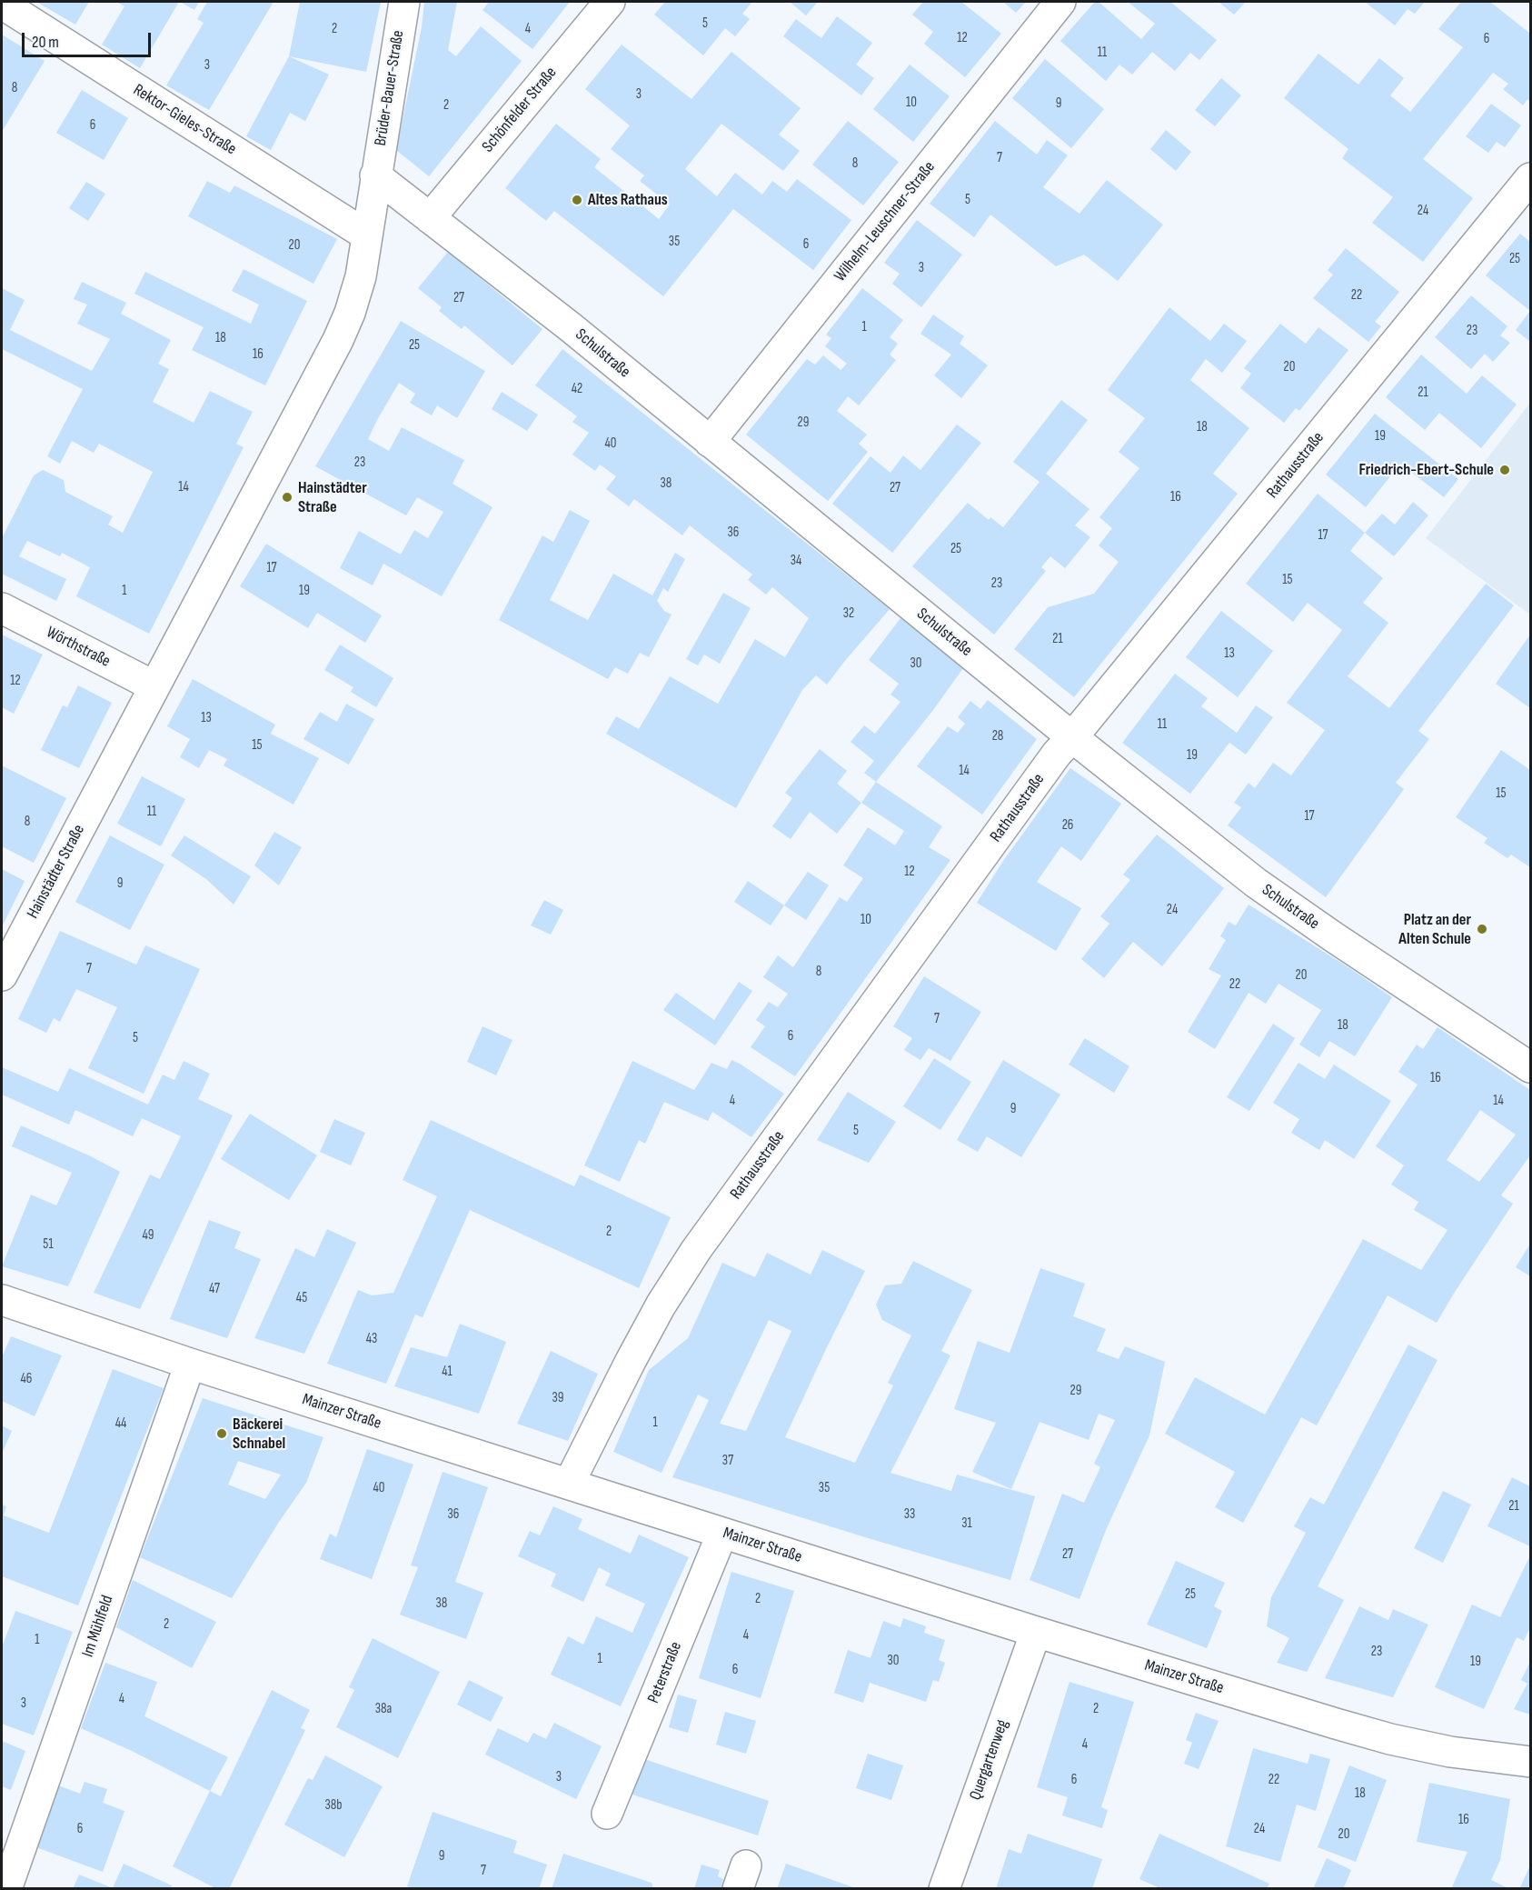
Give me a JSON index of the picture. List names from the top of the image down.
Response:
{
  "streets": {
    "street": [
      "Brüder-Bauer-Straße",
      "Schönfelder Straße",
      "Rektor-Gieles-Straße",
      "Wilhelm-Leuschner-Straße",
      "Schulstraße",
      "Rathausstraße",
      "Wörthstraße",
      "Hainstädter Straße",
      "Mainzer Straße",
      "Im Mühlfeld",
      "Peterstraße",
      "Quergartenweg"
    ]
  },
  "crossings": [
    ["Brüder-Bauer-Straße", "Schulstraße"],
    ["Brüder-Bauer-Straße", "Hainstädter Straße"],
    ["Schönfelder Straße", "Schulstraße"],
    ["Rektor-Gieles-Straße", "Hainstädter Straße"],
    ["Wilhelm-Leuschner-Straße", "Schulstraße"],
    ["Schulstraße", "Rathausstraße"],
    ["Schulstraße", "Hainstädter Straße"],
    ["Rathausstraße", "Mainzer Straße"],
    ["Wörthstraße", "Hainstädter Straße"],
    ["Mainzer Straße", "Im Mühlfeld"],
    ["Mainzer Straße", "Peterstraße"],
    ["Mainzer Straße", "Quergartenweg"]
  ],
  "places": [
    "Altes Rathaus",
    "Friedrich-Ebert-Schule",
    "Hainstädter Straße",
    "Platz an der Alten Schule",
    "Bäckerei Schnabel"
  ],
  "house_numbers": [
    "5",
    "2",
    "4",
    "12",
    "6",
    "11",
    "3",
    "8",
    "3",
    "10",
    "9",
    "2",
    "6",
    "7",
    "8",
    "5",
    "24",
    "35",
    "6",
    "20",
    "25",
    "3",
    "22",
    "27",
    "1",
    "23",
    "18",
    "25",
    "16",
    "20",
    "42",
    "21",
    "29",
    "18",
    "19",
    "40",
    "23",
    "38",
    "14",
    "27",
    "16",
    "36",
    "17",
    "25",
    "34",
    "17",
    "15",
    "23",
    "1",
    "19",
    "32",
    "21",
    "13",
    "30",
    "12",
    "13",
    "11",
    "28",
    "15",
    "19",
    "14",
    "15",
    "11",
    "17",
    "8",
    "26",
    "12",
    "9",
    "24",
    "10",
    "7",
    "8",
    "20",
    "22",
    "7",
    "18",
    "6",
    "5",
    "16",
    "4",
    "14",
    "9",
    "5",
    "2",
    "49",
    "51",
    "47",
    "45",
    "43",
    "41",
    "46",
    "29",
    "39",
    "1",
    "44",
    "37",
    "40",
    "35",
    "21",
    "36",
    "33",
    "31",
    "27",
    "25",
    "2",
    "38",
    "2",
    "4",
    "1",
    "23",
    "1",
    "30",
    "19",
    "6",
    "4",
    "3",
    "38a",
    "2",
    "4",
    "3",
    "6",
    "22",
    "18",
    "38b",
    "16",
    "6",
    "24",
    "20",
    "9",
    "7"
  ],
  "scale_bar": "20 m"
}
